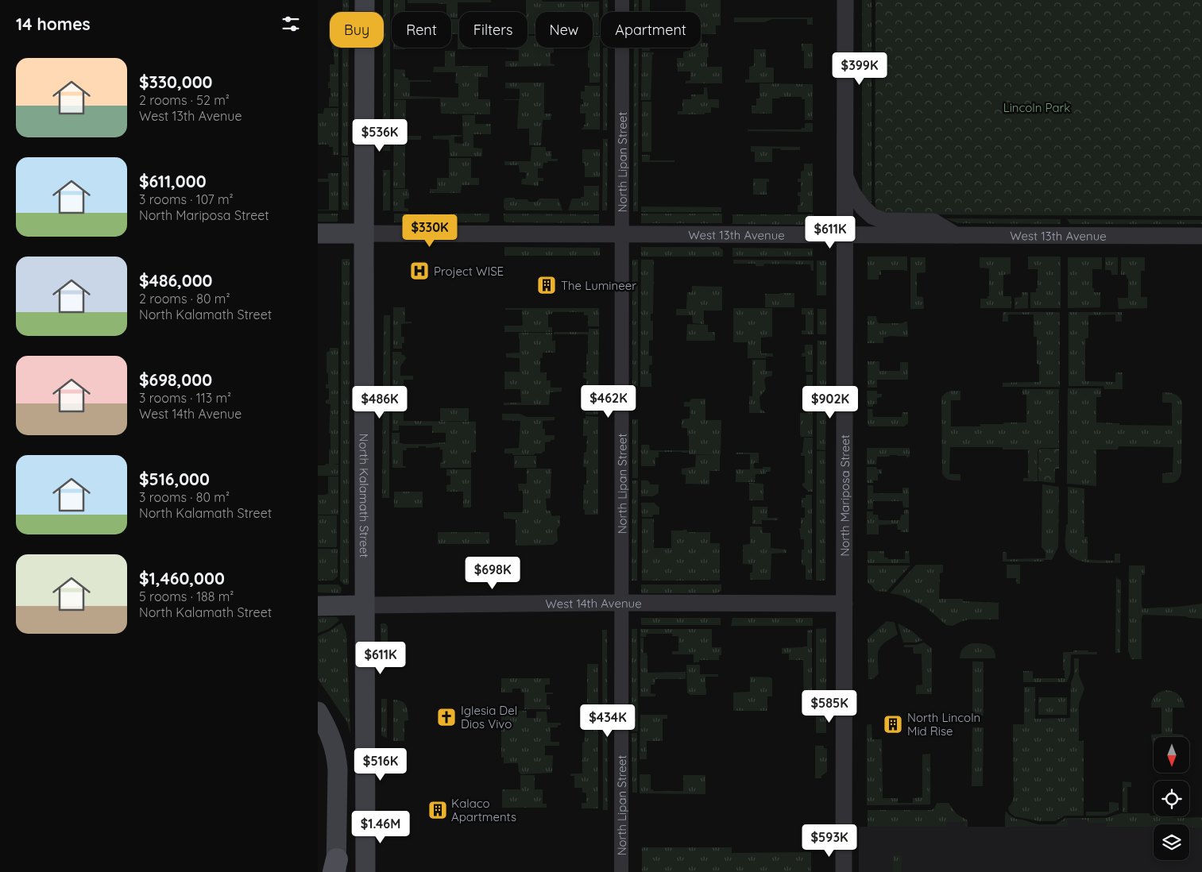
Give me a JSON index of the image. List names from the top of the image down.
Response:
{
  "streets": {
    "main road": ["West 13th Avenue", "North Kalamath Street", "West 14th Avenue"],
    "street": ["North Lipan Street", "North Mariposa Street"]
  },
  "crossings": [
    ["North Lipan Street", "West 13th Avenue"],
    ["North Lipan Street", "West 14th Avenue"],
    ["West 13th Avenue", "North Kalamath Street"],
    ["West 13th Avenue", "North Mariposa Street"],
    ["North Kalamath Street", "West 14th Avenue"],
    ["North Mariposa Street", "West 14th Avenue"]
  ],
  "parks": ["Lincoln Park"],
  "places": {
    "hospital": ["Project WISE"],
    "building": ["The Lumineer", "North Lincoln Mid Rise", "Kalaco Apartments"],
    "church": ["Iglesia Del Dios Vivo"]
  },
  "north": "bottom",
  "page": {
    "heading": "14 homes",
    "chip": [
      "Buy",
      "Rent",
      "Filters",
      "New",
      "Apartment"
    ],
    "list": [
      {
        "name": "$330,000",
        "note": "2 rooms · 52 m² · West 13th Avenue"
      },
      {
        "name": "$611,000",
        "note": "3 rooms · 107 m² · North Mariposa Street"
      },
      {
        "name": "$486,000",
        "note": "2 rooms · 80 m² · North Kalamath Street"
      },
      {
        "name": "$698,000",
        "note": "3 rooms · 113 m² · West 14th Avenue"
      },
      {
        "name": "$516,000",
        "note": "3 rooms · 80 m² · North Kalamath Street"
      },
      {
        "name": "$1,460,000",
        "note": "5 rooms · 188 m² · North Kalamath Street"
      }
    ],
    "price": [
      "$399K",
      "$536K",
      "$330K",
      "$611K",
      "$462K",
      "$486K",
      "$902K",
      "$698K",
      "$611K",
      "$585K",
      "$434K",
      "$516K",
      "$1.46M",
      "$593K"
    ]
  }
}
